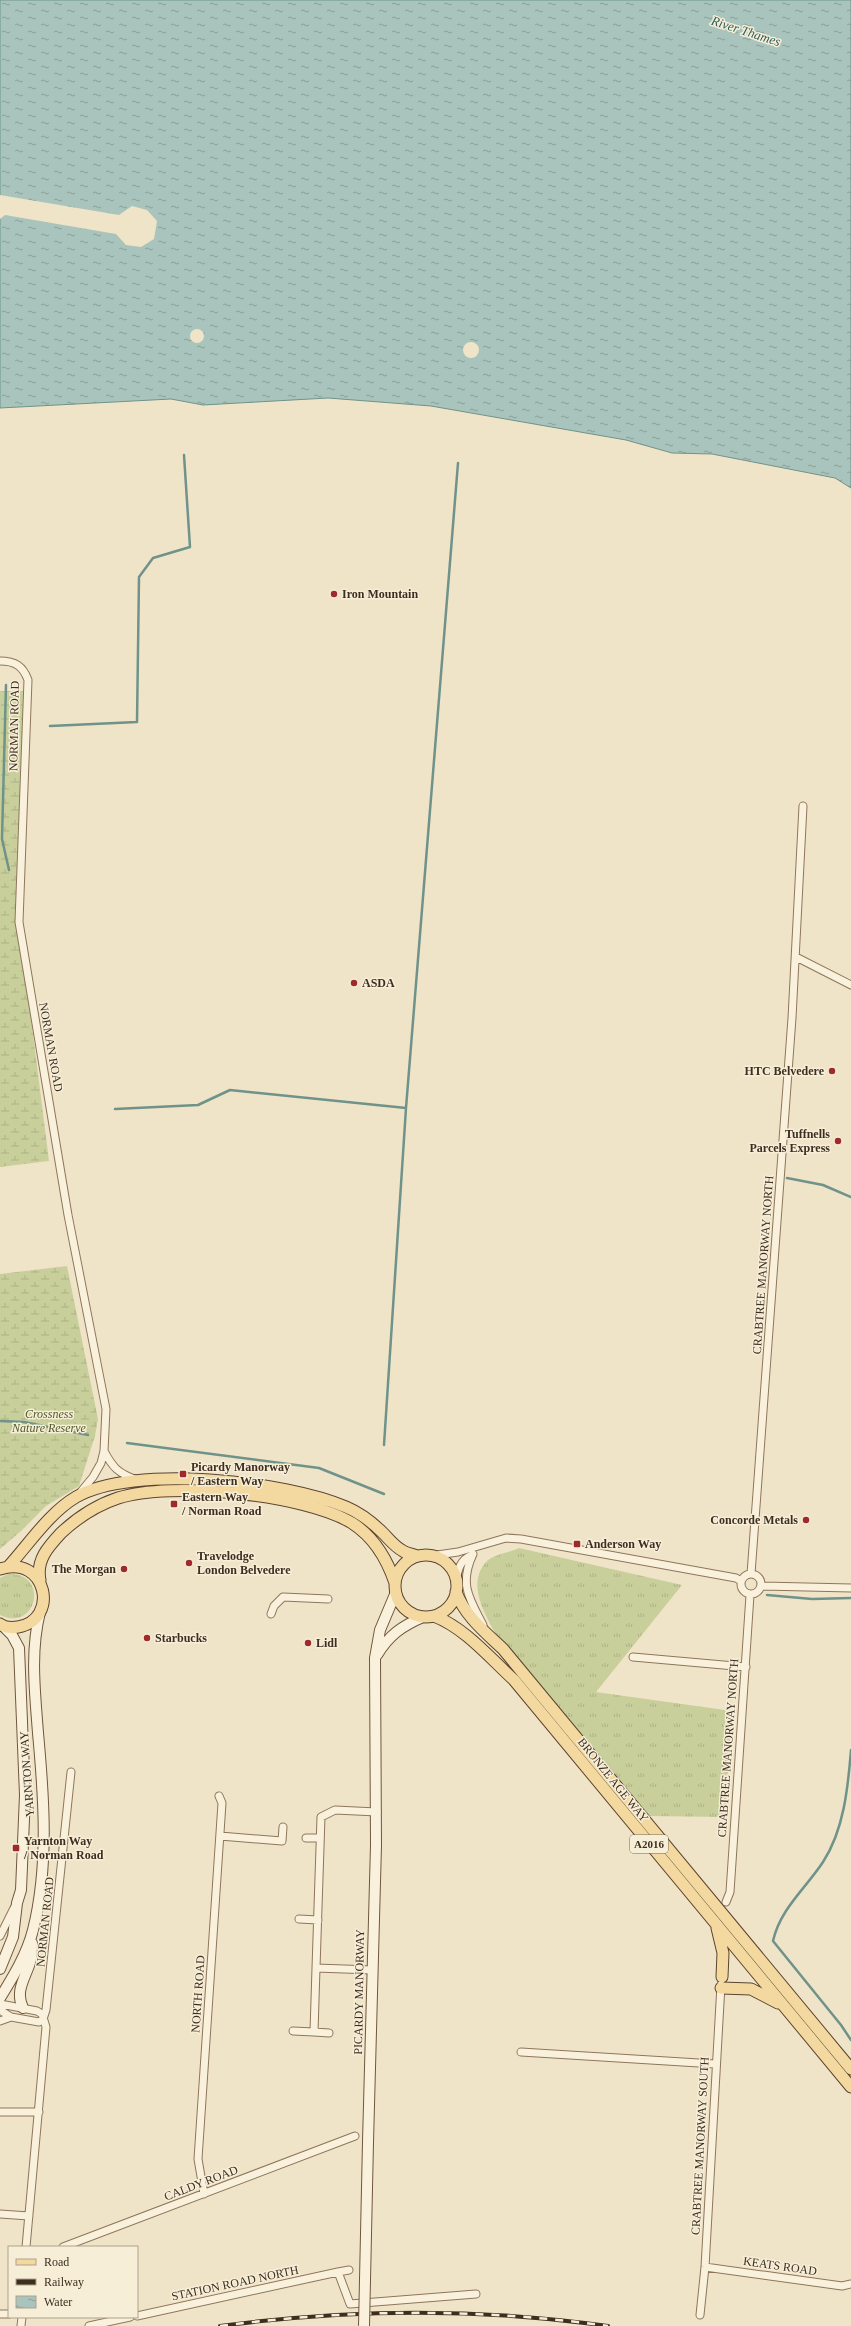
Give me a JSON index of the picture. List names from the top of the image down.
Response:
{
  "streets": {
    "main road": ["BRONZE AGE WAY", "A2016"],
    "street": [
      "NORMAN ROAD",
      "CRABTREE MANORWAY NORTH",
      "YARNTON WAY",
      "PICARDY MANORWAY",
      "NORTH ROAD",
      "CRABTREE MANORWAY SOUTH",
      "CALDY ROAD",
      "KEATS ROAD",
      "STATION ROAD NORTH"
    ]
  },
  "crossings": [
    ["BRONZE AGE WAY", "PICARDY MANORWAY"],
    ["NORTH ROAD", "CALDY ROAD"],
    ["CRABTREE MANORWAY SOUTH", "KEATS ROAD"]
  ],
  "water": ["River Thames"],
  "parks": ["Crossness Nature Reserve"],
  "places": {
    "other": [
      "Iron Mountain",
      "ASDA",
      "HTC Belvedere",
      "Tuffnells Parcels Express",
      "Concorde Metals",
      "Travelodge London Belvedere",
      "The Morgan",
      "Starbucks",
      "Lidl"
    ],
    "transit": [
      "Picardy Manorway / Eastern Way",
      "Eastern Way / Norman Road",
      "Anderson Way",
      "Yarnton Way / Norman Road"
    ]
  },
  "legend": ["Road", "Railway", "Water"]
}
